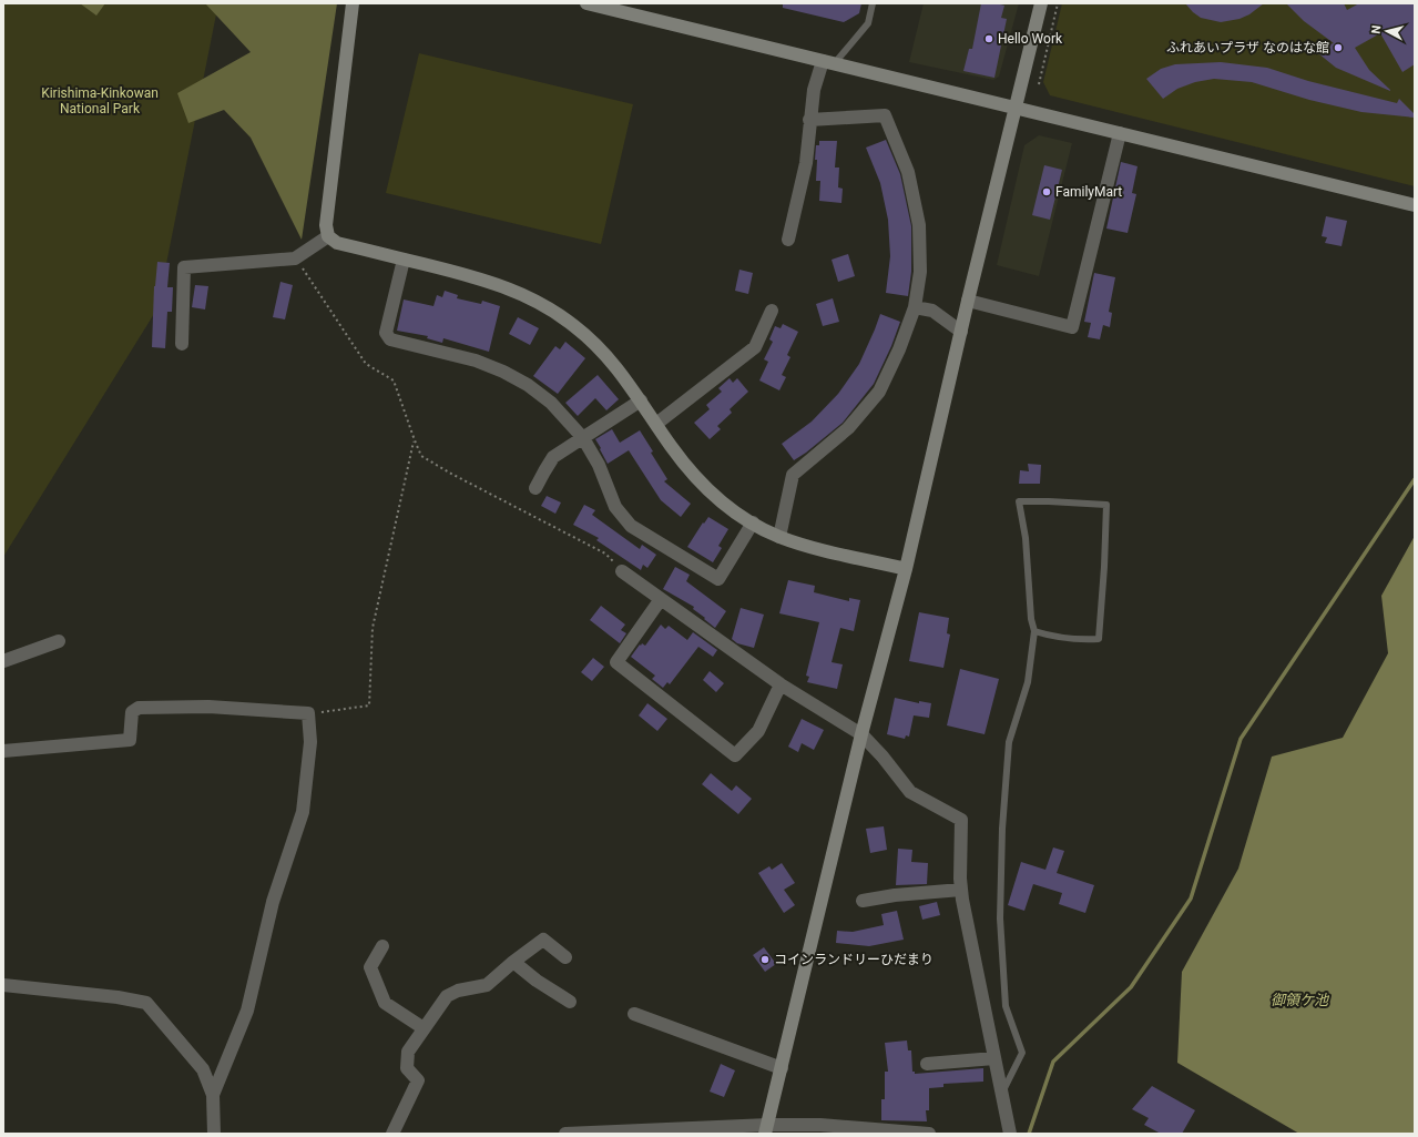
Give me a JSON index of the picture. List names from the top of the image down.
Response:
{
  "water": ["御領ケ池"],
  "parks": ["Kirishima-Kinkowan National Park"],
  "places": [
    "Hello Work",
    "ふれあいプラザ なのはな館",
    "FamilyMart",
    "コインランドリーひだまり"
  ],
  "north": "left"
}
